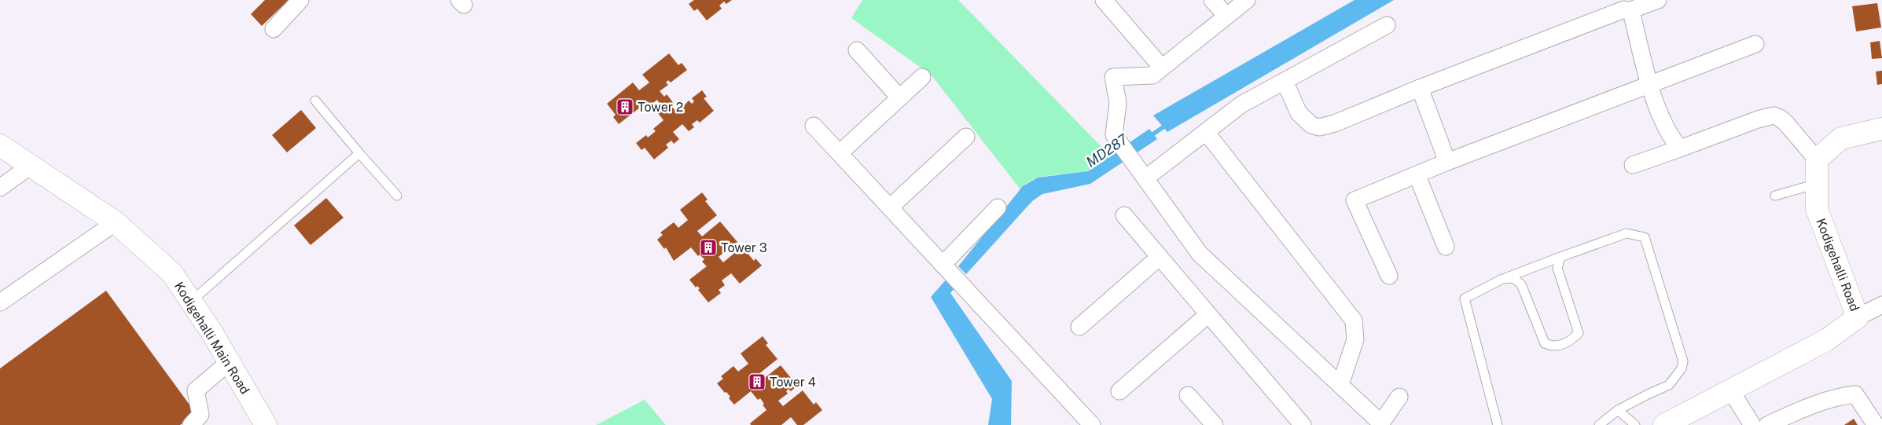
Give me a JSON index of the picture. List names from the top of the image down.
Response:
{
  "streets": {
    "street": ["Kodigehalli Road", "Kodigehalli Main Road"]
  },
  "water": ["MD287"],
  "places": {
    "building": ["Tower 2", "Tower 3", "Tower 4"]
  }
}
